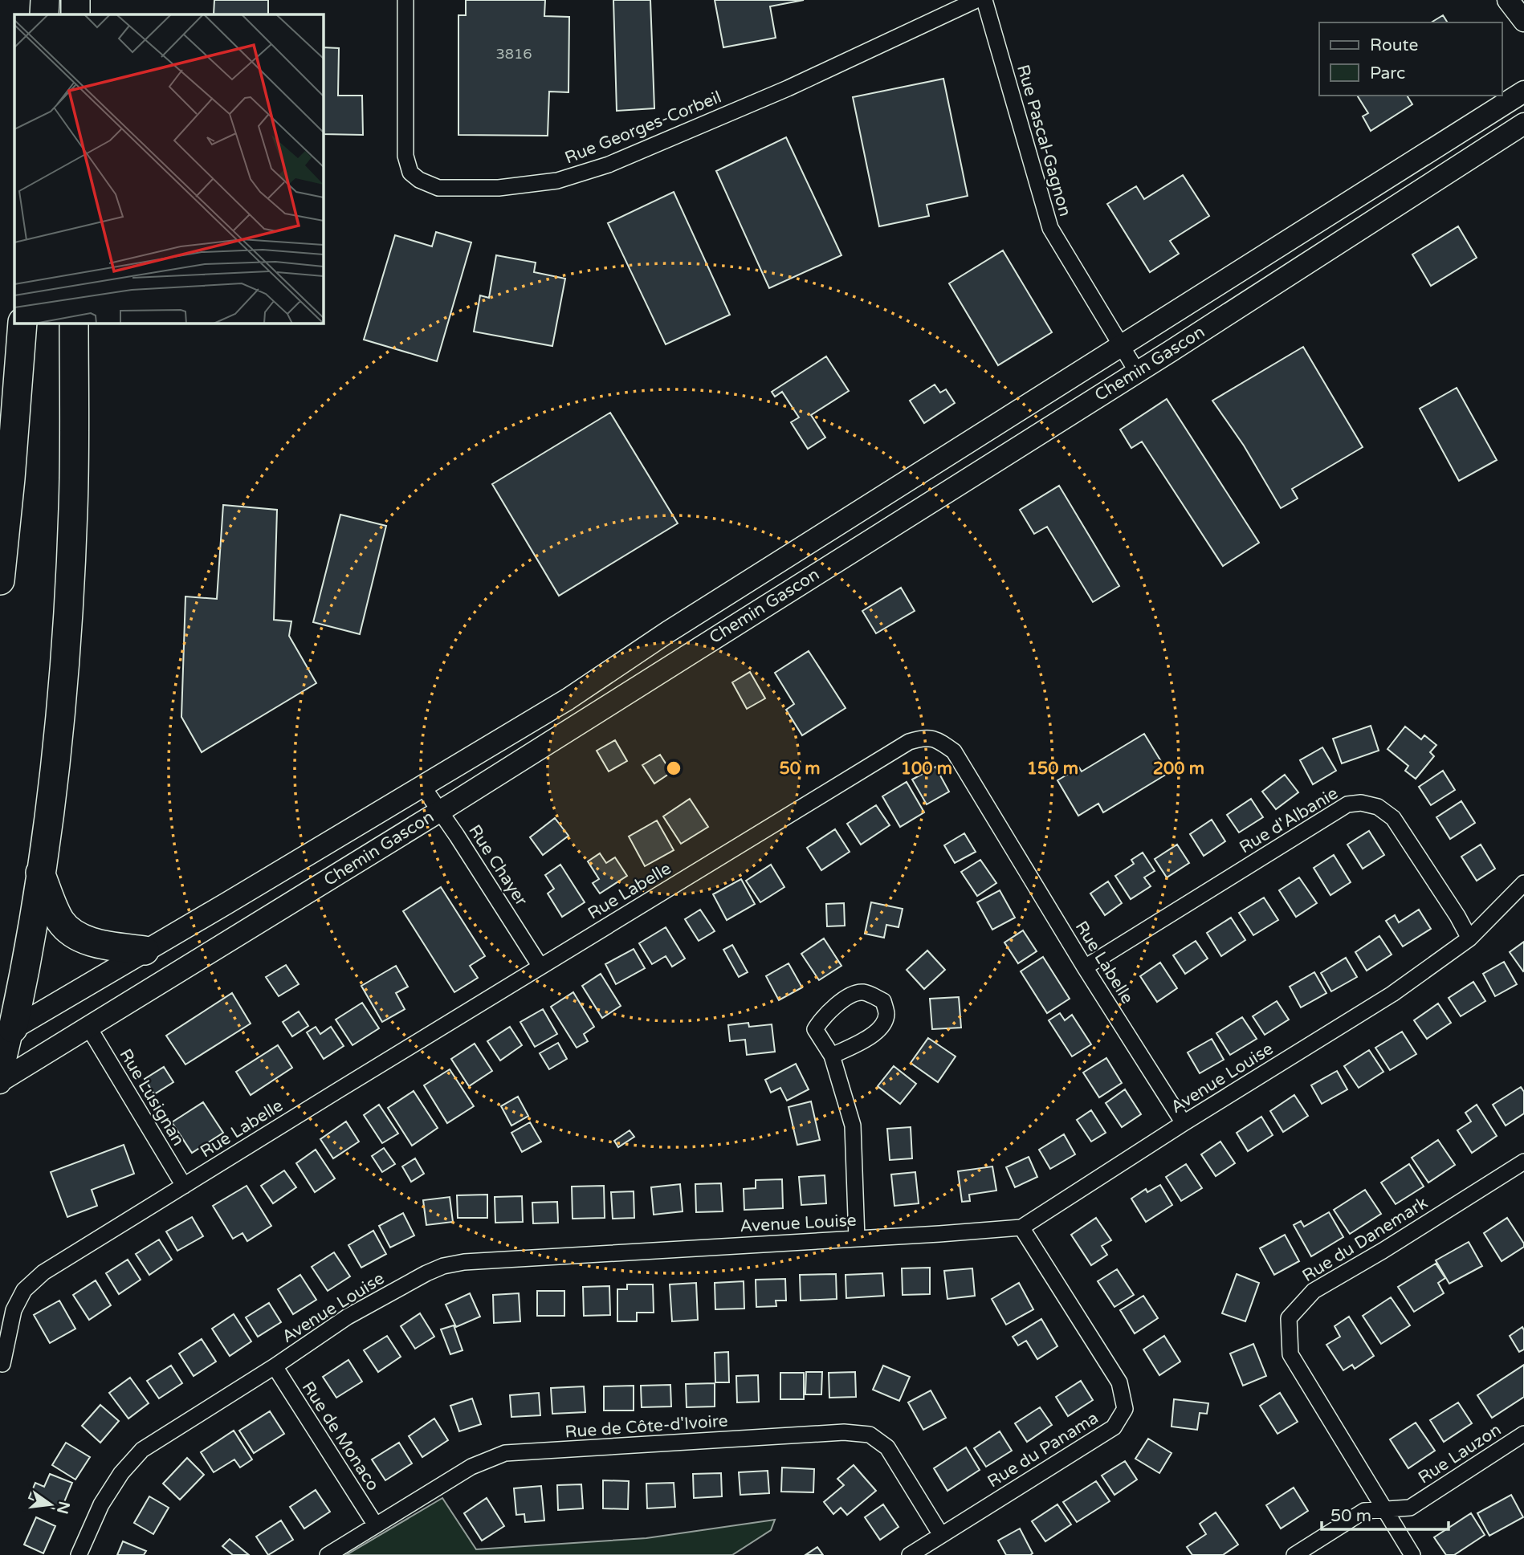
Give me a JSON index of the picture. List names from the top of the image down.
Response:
{
  "streets": {
    "main road": ["Chemin Gascon"],
    "street": [
      "Rue Georges-Corbeil",
      "Rue Pascal-Gagnon",
      "Rue d'Albanie",
      "Rue Chayer",
      "Rue Labelle",
      "Avenue Louise",
      "Rue Lusignan",
      "Rue du Danemark",
      "Rue de Côte-d'Ivoire",
      "Rue de Monaco",
      "Rue du Panama",
      "Rue Lauzon"
    ]
  },
  "crossings": [
    ["Rue Pascal-Gagnon", "Chemin Gascon"],
    ["Chemin Gascon", "Rue Chayer"],
    ["Chemin Gascon", "Rue Lusignan"],
    ["Rue d'Albanie", "Rue Labelle"],
    ["Rue d'Albanie", "Avenue Louise"],
    ["Rue Chayer", "Rue Labelle"],
    ["Rue Labelle", "Avenue Louise"],
    ["Rue Labelle", "Rue Lusignan"],
    ["Avenue Louise", "Rue de Monaco"],
    ["Avenue Louise", "Rue du Panama"],
    ["Rue du Danemark", "Rue Lauzon"],
    ["Rue de Côte-d'Ivoire", "Rue de Monaco"],
    ["Rue de Côte-d'Ivoire", "Rue du Panama"]
  ],
  "house_numbers": ["3816"],
  "legend": ["Route", "Parc"],
  "scale_bar": "50 m",
  "north": "right",
  "rings": [
    "50 m",
    "100 m",
    "150 m",
    "200 m"
  ]
}
